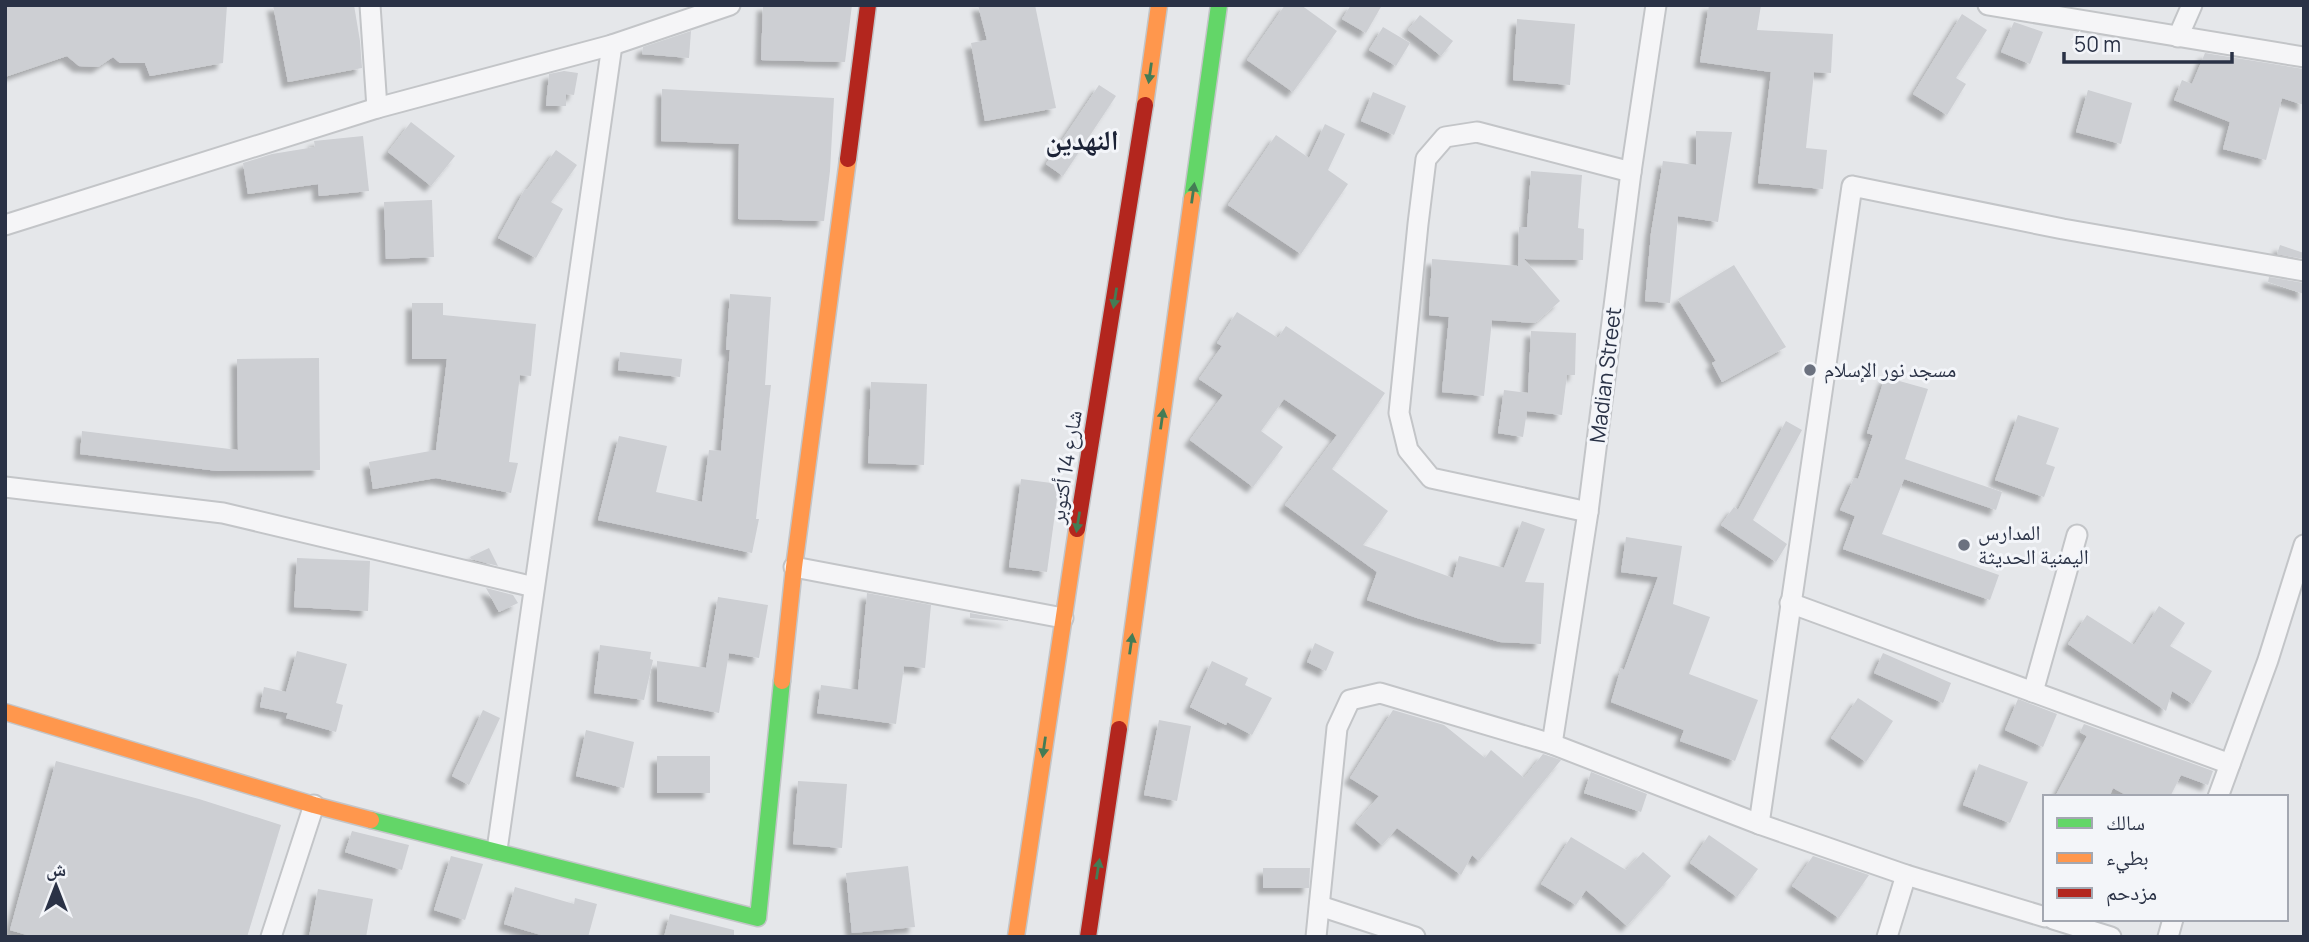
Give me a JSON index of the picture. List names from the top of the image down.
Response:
{
  "streets": {
    "main road": ["شارع 14 أكتوبر"],
    "street": ["Madian Street"]
  },
  "districts": ["النهدين"],
  "places": ["مسجد نور الإسلام", "المدارس اليمنية الحديثة"],
  "legend": ["سالك", "بطيء", "مزدحم"],
  "scale_bar": "50 m",
  "north": "top"
}
